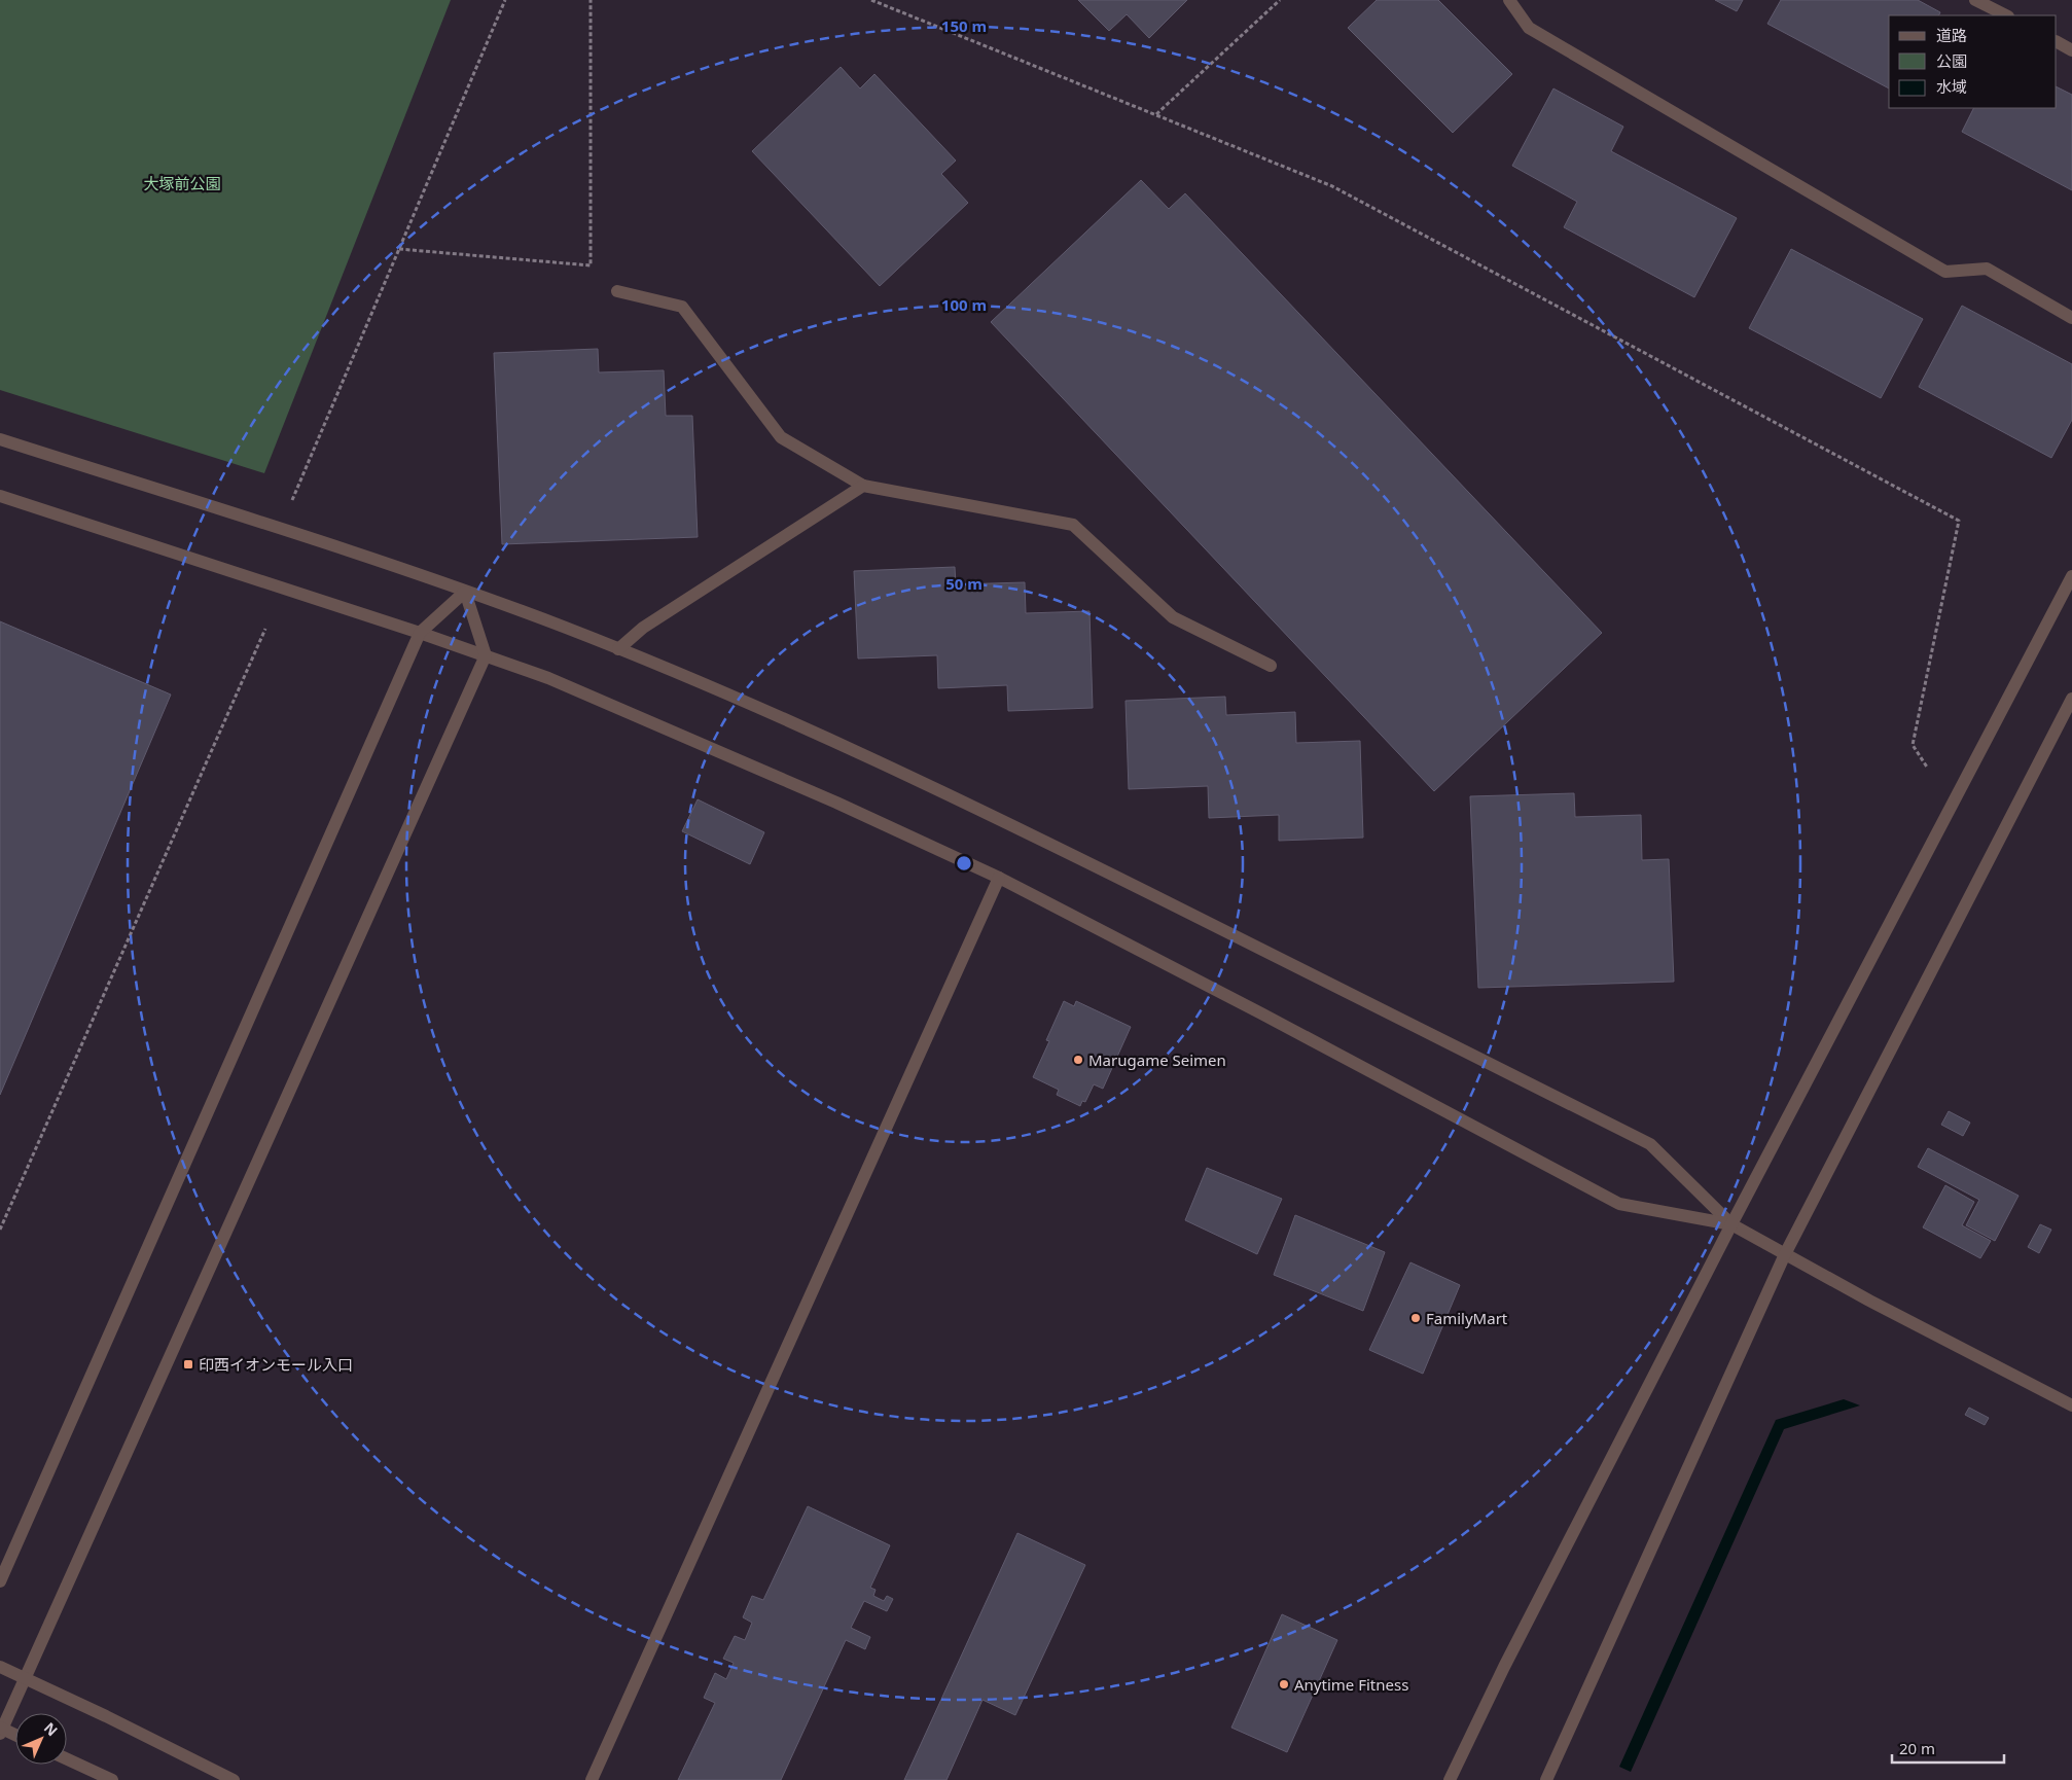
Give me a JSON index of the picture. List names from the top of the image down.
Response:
{
  "parks": ["大塚前公園"],
  "places": {
    "other": ["Marugame Seimen", "FamilyMart", "Anytime Fitness"],
    "transit": ["印西イオンモール入口"]
  },
  "legend": ["道路", "公園", "水域"],
  "scale_bar": "20 m",
  "north": "top right",
  "rings": ["150 m", "100 m", "50 m"]
}
